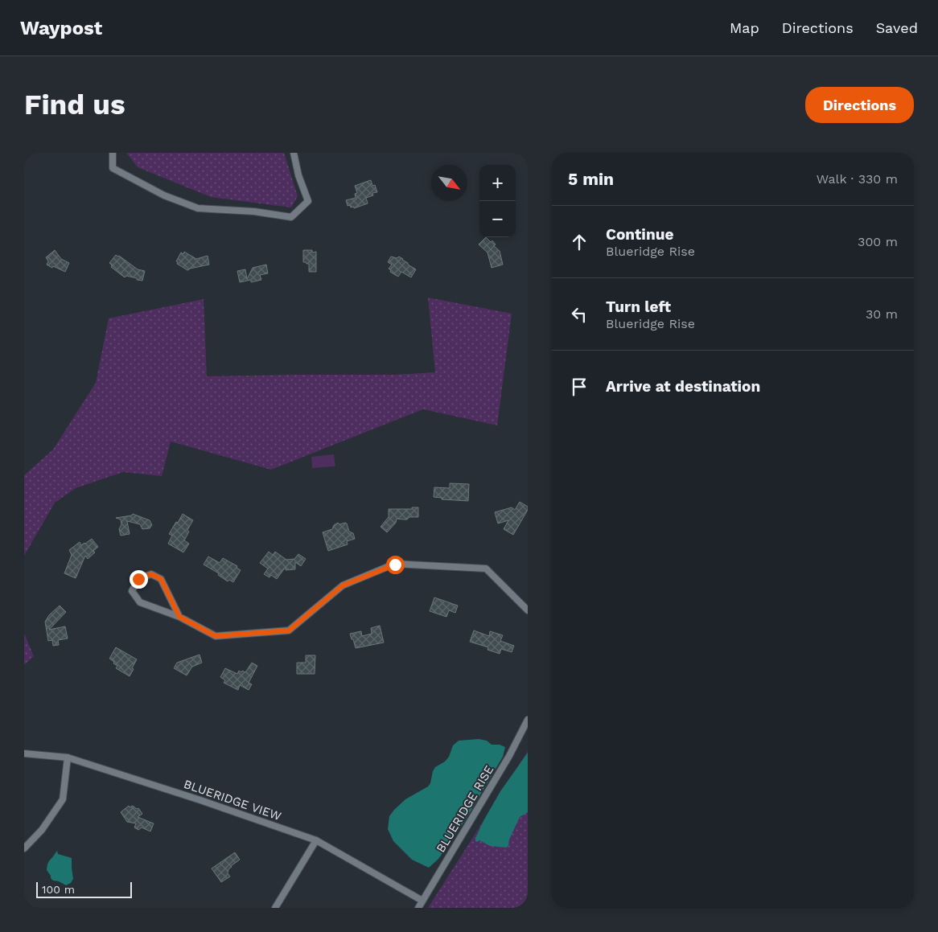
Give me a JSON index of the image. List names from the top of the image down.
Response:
{
  "streets": {
    "street": ["BLUERIDGE VIEW", "BLUERIDGE RISE"]
  },
  "crossings": [
    ["BLUERIDGE VIEW", "BLUERIDGE RISE"]
  ],
  "scale_bar": "100 m",
  "north": "bottom right",
  "page": {
    "header": "Waypost",
    "nav": ["Map", "Directions", "Saved"],
    "buttons": "Directions",
    "title": "Find us",
    "heading": ["5 min", "Walk · 330 m"],
    "map_buttons": ["+", "−"],
    "list": [
      ["Continue", "Blueridge Rise", "300 m"],
      ["Turn left", "Blueridge Rise", "30 m"],
      "Arrive at destination"
    ],
    "scale": "100 m"
  }
}
